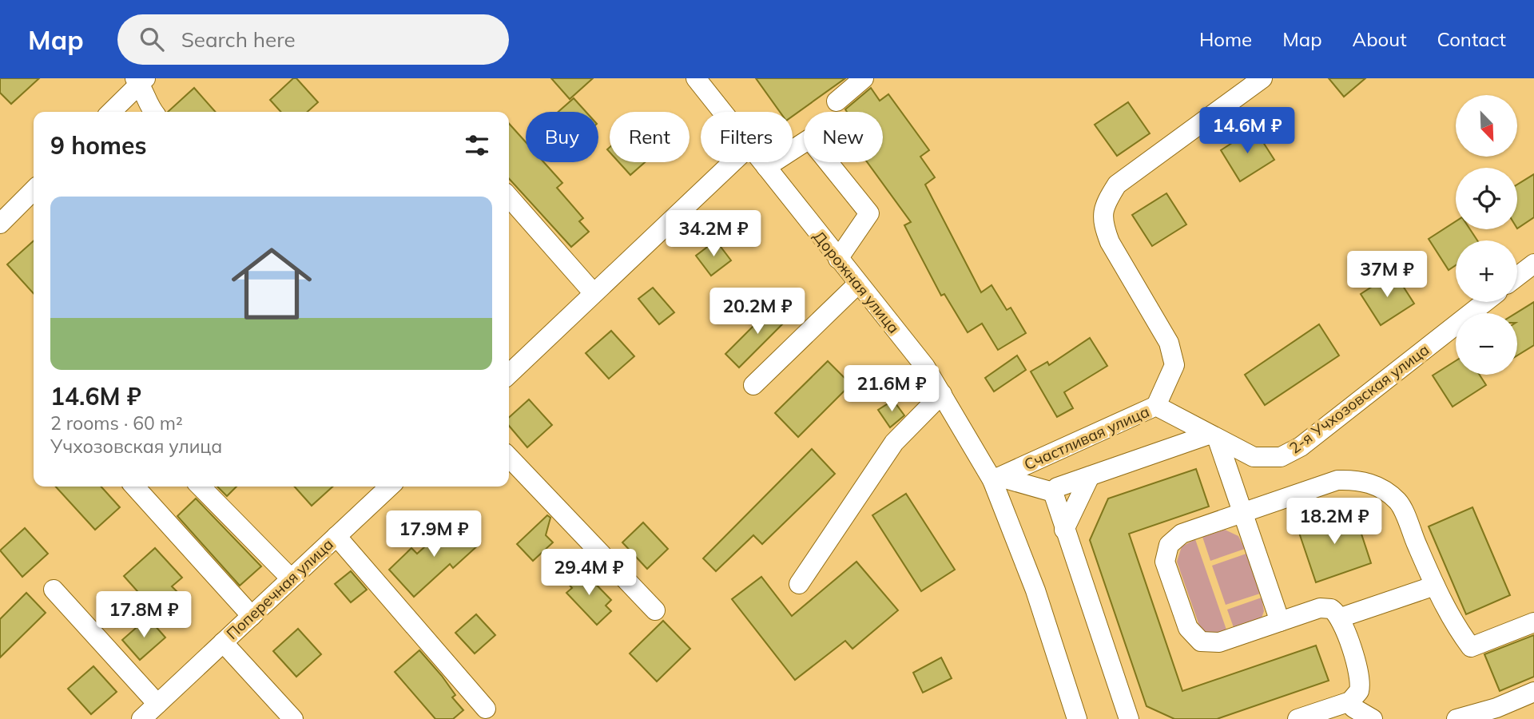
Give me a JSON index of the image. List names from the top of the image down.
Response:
{
  "streets": {
    "street": [
      "Дорожная улица",
      "2-я Учхозовская улица",
      "Счастливая улица",
      "Поперечная улица"
    ]
  },
  "crossings": [
    ["Дорожная улица", "Счастливая улица"],
    ["2-я Учхозовская улица", "Счастливая улица"]
  ],
  "north": "bottom right",
  "page": {
    "header": "Map",
    "search": "Search here",
    "nav": [
      "Home",
      "Map",
      "About",
      "Contact"
    ],
    "map_buttons": ["+", "−"],
    "price": [
      "14.6M ₽",
      "34.2M ₽",
      "37M ₽",
      "20.2M ₽",
      "21.6M ₽",
      "18.2M ₽",
      "17.9M ₽",
      "29.4M ₽",
      "17.8M ₽"
    ],
    "chip": [
      "Buy",
      "Rent",
      "Filters",
      "New"
    ],
    "heading": "9 homes",
    "list": [
      {
        "name": "14.6M ₽",
        "note": "2 rooms · 60 m² · Учхозовская улица"
      }
    ]
  }
}
